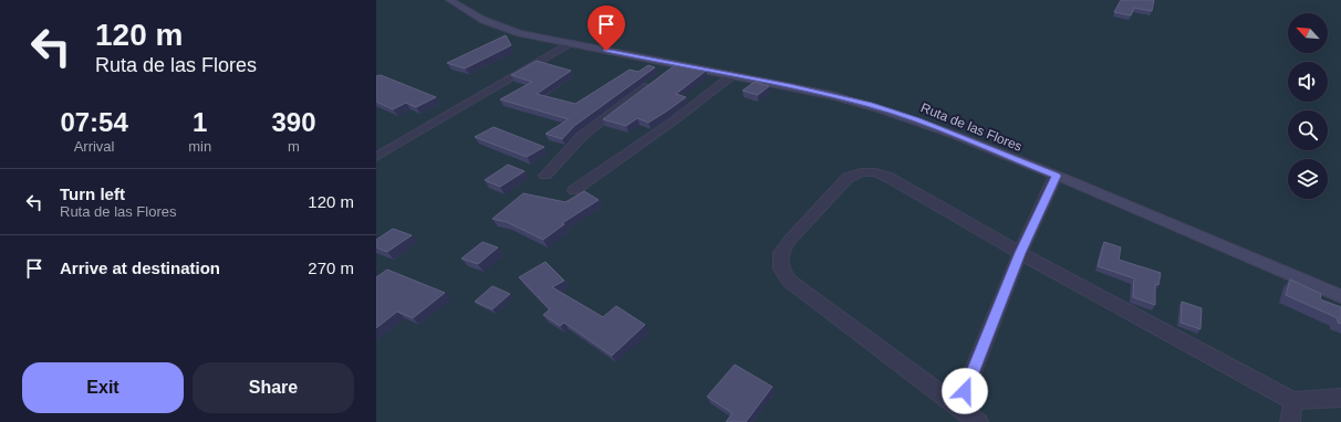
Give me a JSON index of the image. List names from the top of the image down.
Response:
{
  "streets": {
    "main road": ["Ruta de las Flores"]
  },
  "north": "top left",
  "page": {
    "turn": ["120 m", "Ruta de las Flores"],
    "eta": [
      "07:54",
      "Arrival",
      "1",
      "min",
      "390",
      "m"
    ],
    "list": [
      {
        "name": "Turn left",
        "note": "Ruta de las Flores",
        "value": "120 m"
      },
      {
        "name": "Arrive at destination",
        "value": "270 m"
      }
    ],
    "buttons": ["Exit", "Share"]
  }
}
